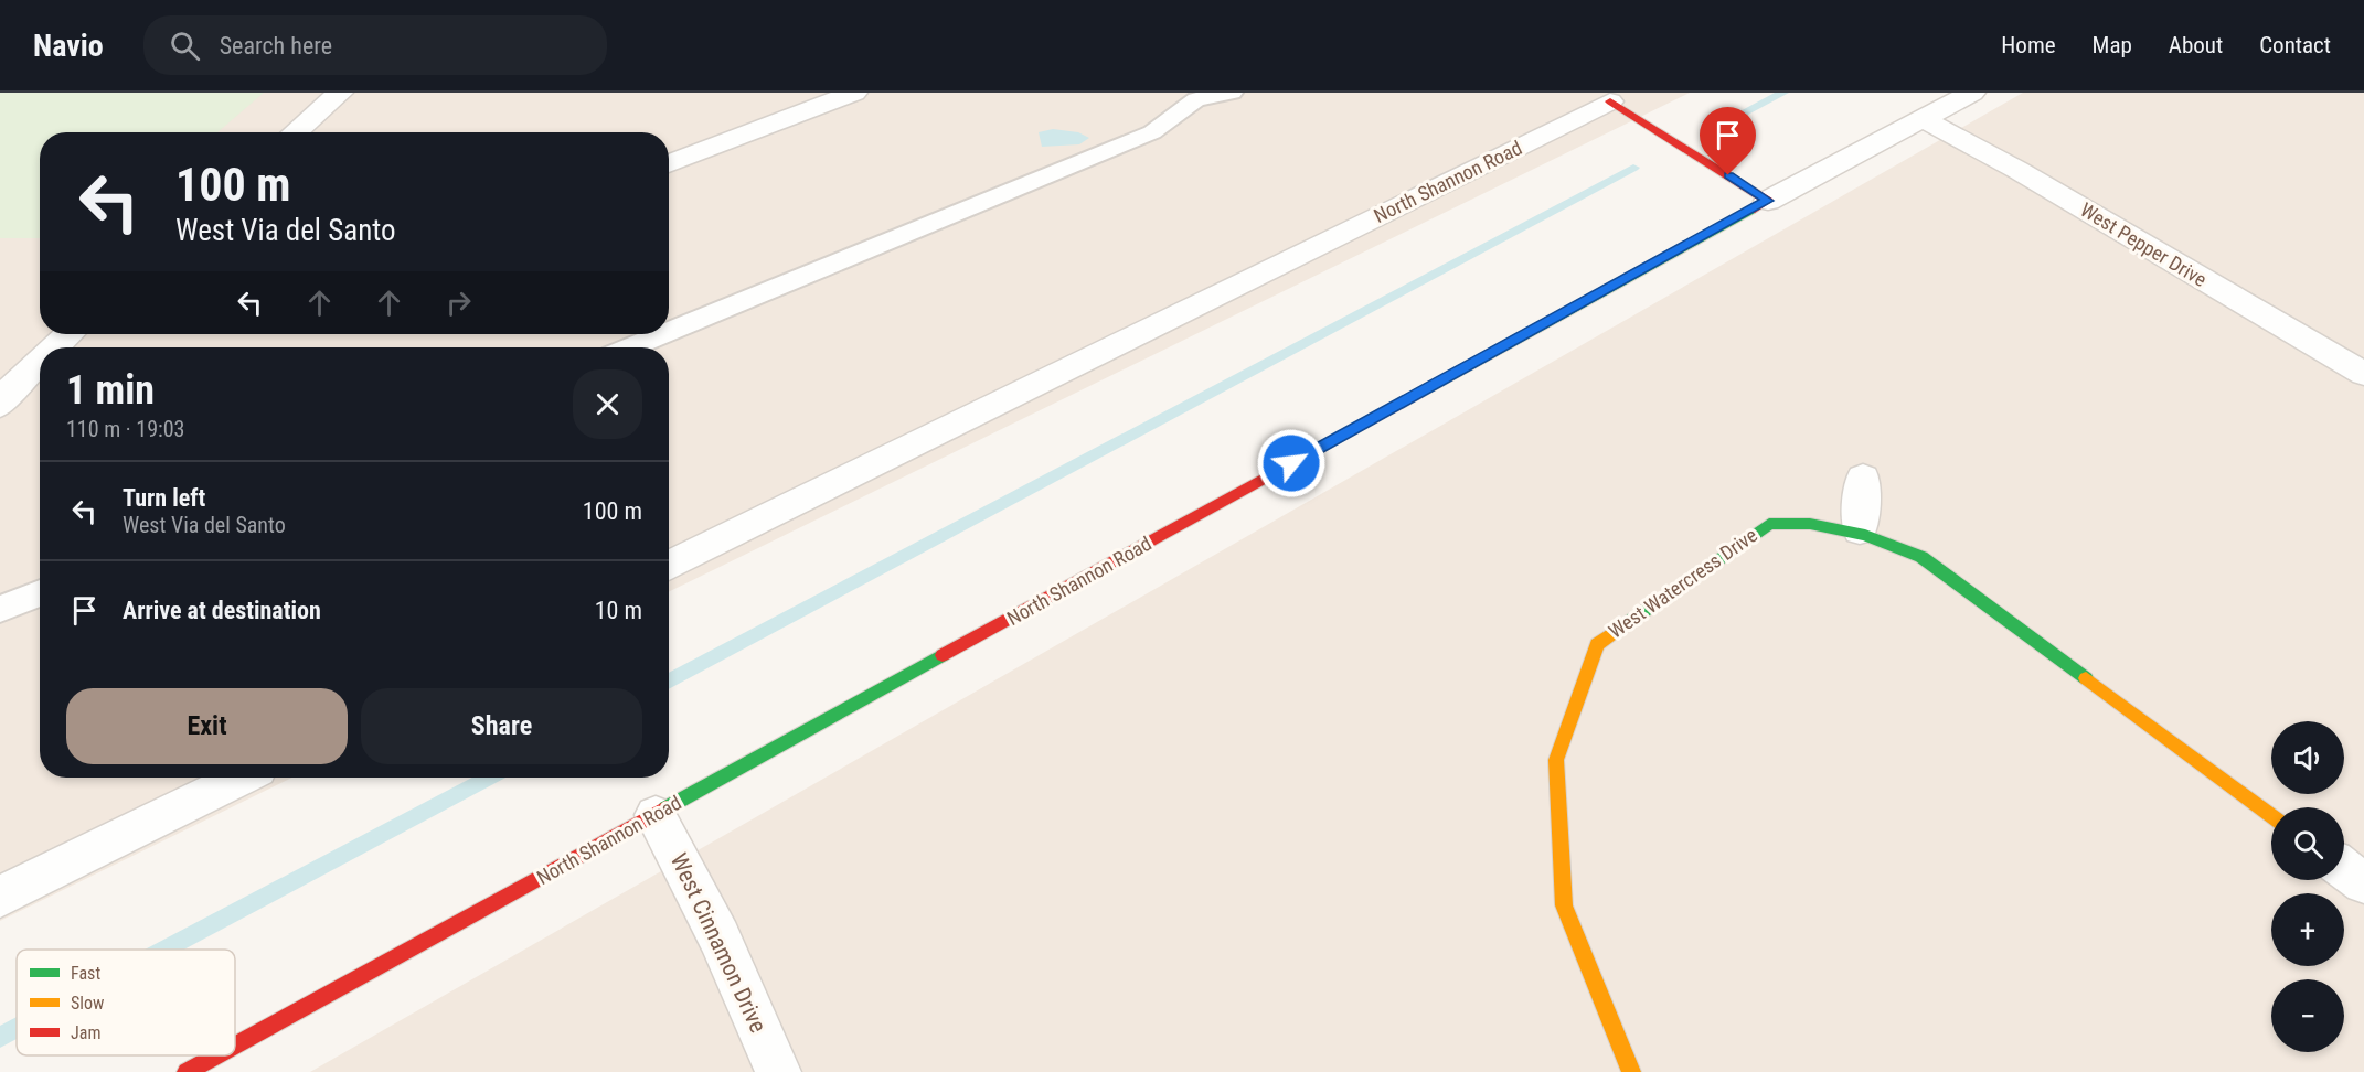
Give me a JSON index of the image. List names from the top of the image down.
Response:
{
  "streets": {
    "street": [
      "North Shannon Road",
      "West Pepper Drive",
      "West Watercress Drive",
      "West Cinnamon Drive"
    ]
  },
  "crossings": [
    ["North Shannon Road", "West Pepper Drive"],
    ["North Shannon Road", "West Cinnamon Drive"]
  ],
  "legend": ["Fast", "Slow", "Jam"],
  "page": {
    "header": "Navio",
    "search": "Search here",
    "nav": [
      "Home",
      "Map",
      "About",
      "Contact"
    ],
    "turn": ["100 m", "West Via del Santo"],
    "heading": ["1 min", "110 m · 19:03"],
    "list": [
      {
        "name": "Turn left",
        "note": "West Via del Santo",
        "value": "100 m"
      },
      {
        "name": "Arrive at destination",
        "value": "10 m"
      }
    ],
    "buttons": ["Exit", "Share"],
    "map_buttons": ["+", "−"]
  }
}
